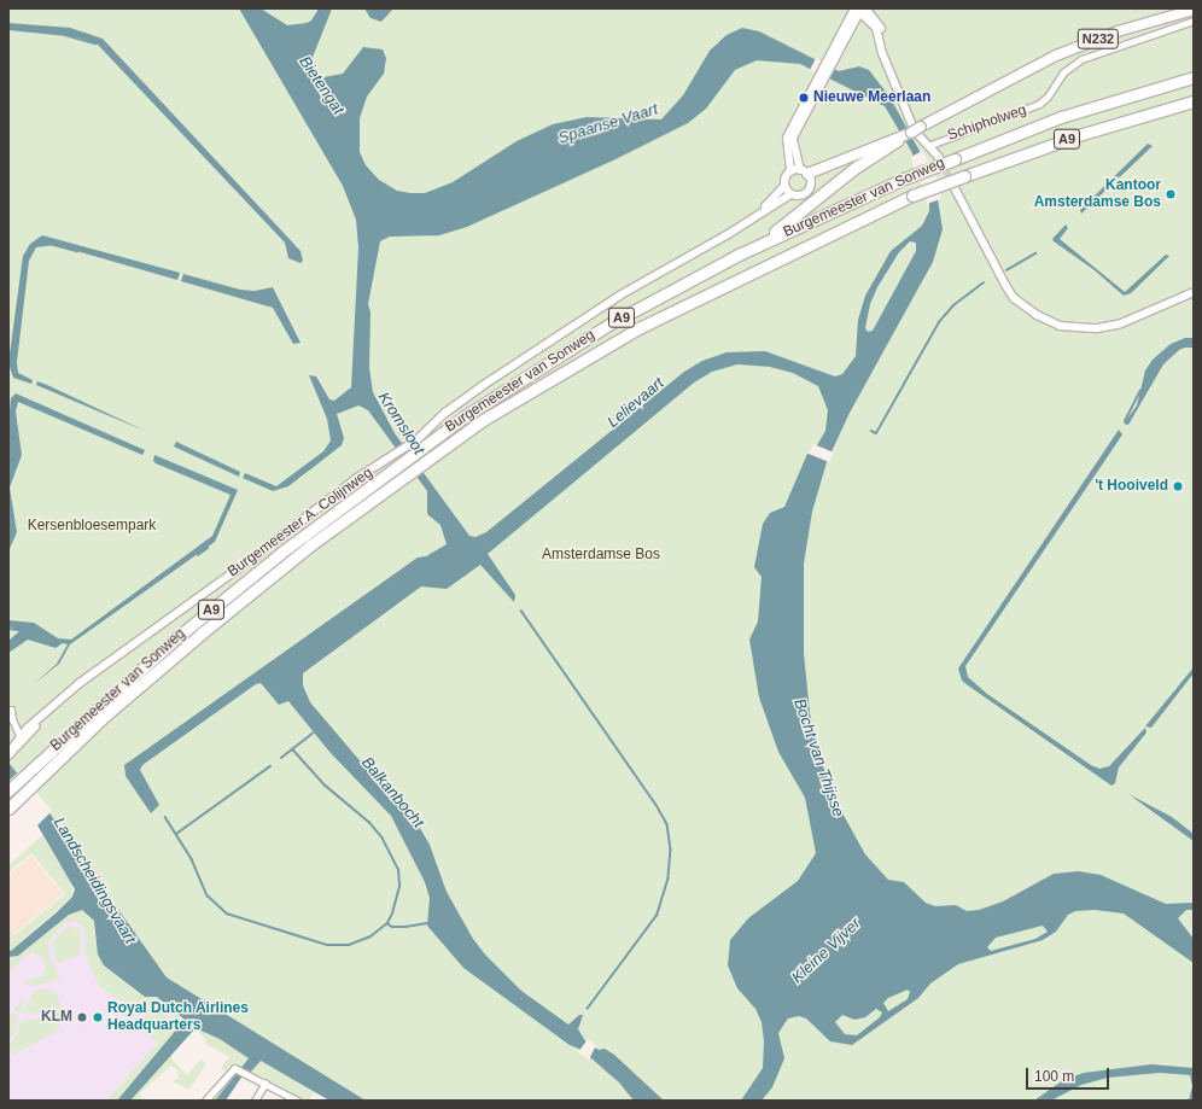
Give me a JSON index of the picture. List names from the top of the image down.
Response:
{
  "streets": {
    "highway": ["A9", "Burgemeester van Sonweg"],
    "main road": ["N232"],
    "street": ["Schipholweg", "Burgemeester A. Colijnweg"]
  },
  "crossings": [
    ["N232", "A9"],
    ["A9", "Burgemeester van Sonweg"],
    ["Burgemeester van Sonweg", "Burgemeester A. Colijnweg"]
  ],
  "water": [
    "Bietengat",
    "Spaanse Vaart",
    "Lelievaart",
    "Kromsloot",
    "Bocht van Thijsse",
    "Balkanbocht",
    "Landscheidingsvaart",
    "Kleine Vijver"
  ],
  "parks": ["Kersenbloesempark", "Amsterdamse Bos"],
  "places": [
    "Nieuwe Meerlaan",
    "Kantoor Amsterdamse Bos",
    "'t Hooiveld",
    "KLM",
    "Royal Dutch Airlines Headquarters"
  ],
  "scale_bar": "100 m"
}
